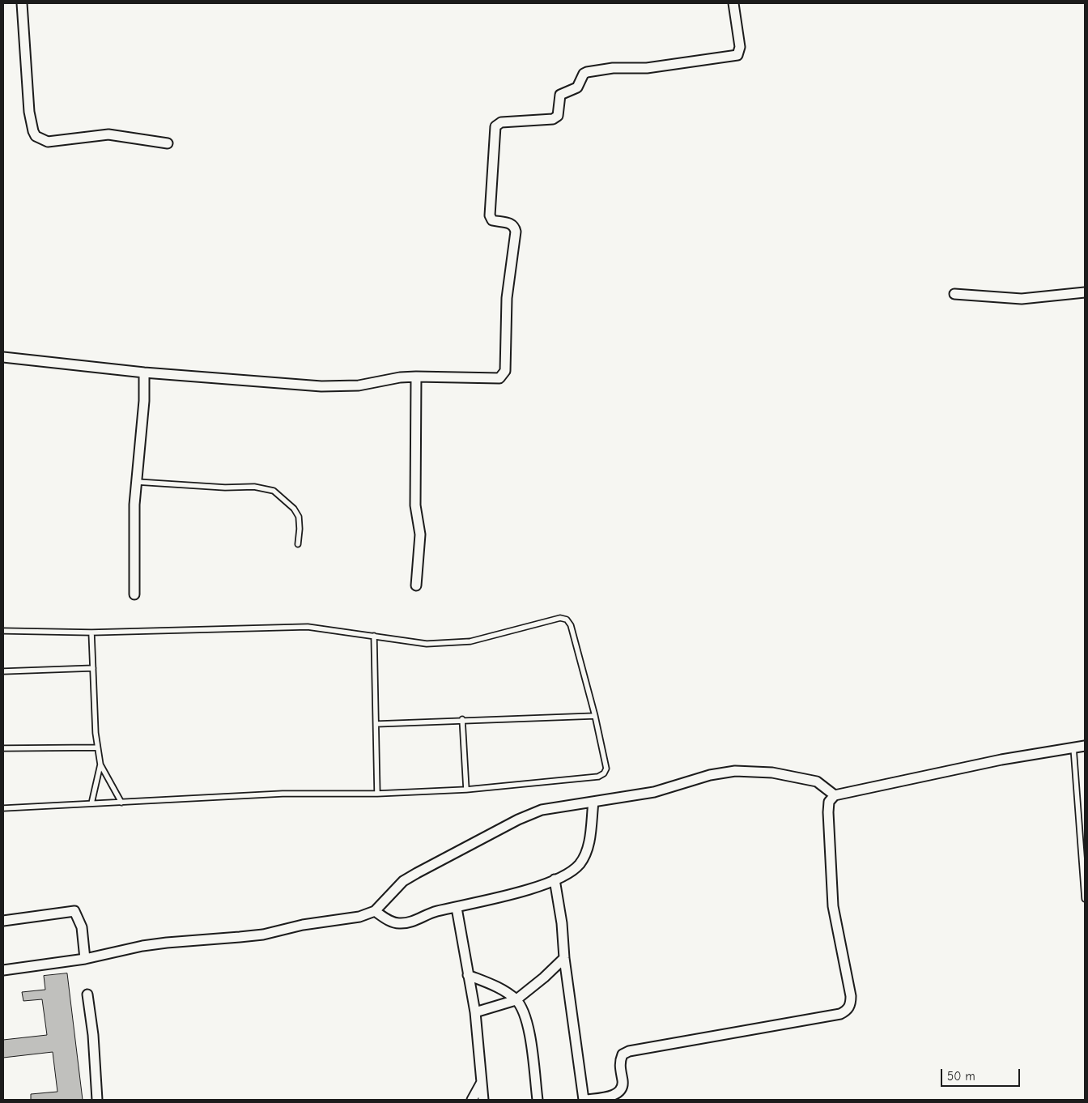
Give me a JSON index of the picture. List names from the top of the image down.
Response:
{
  "scale_bar": "50 m"
}
